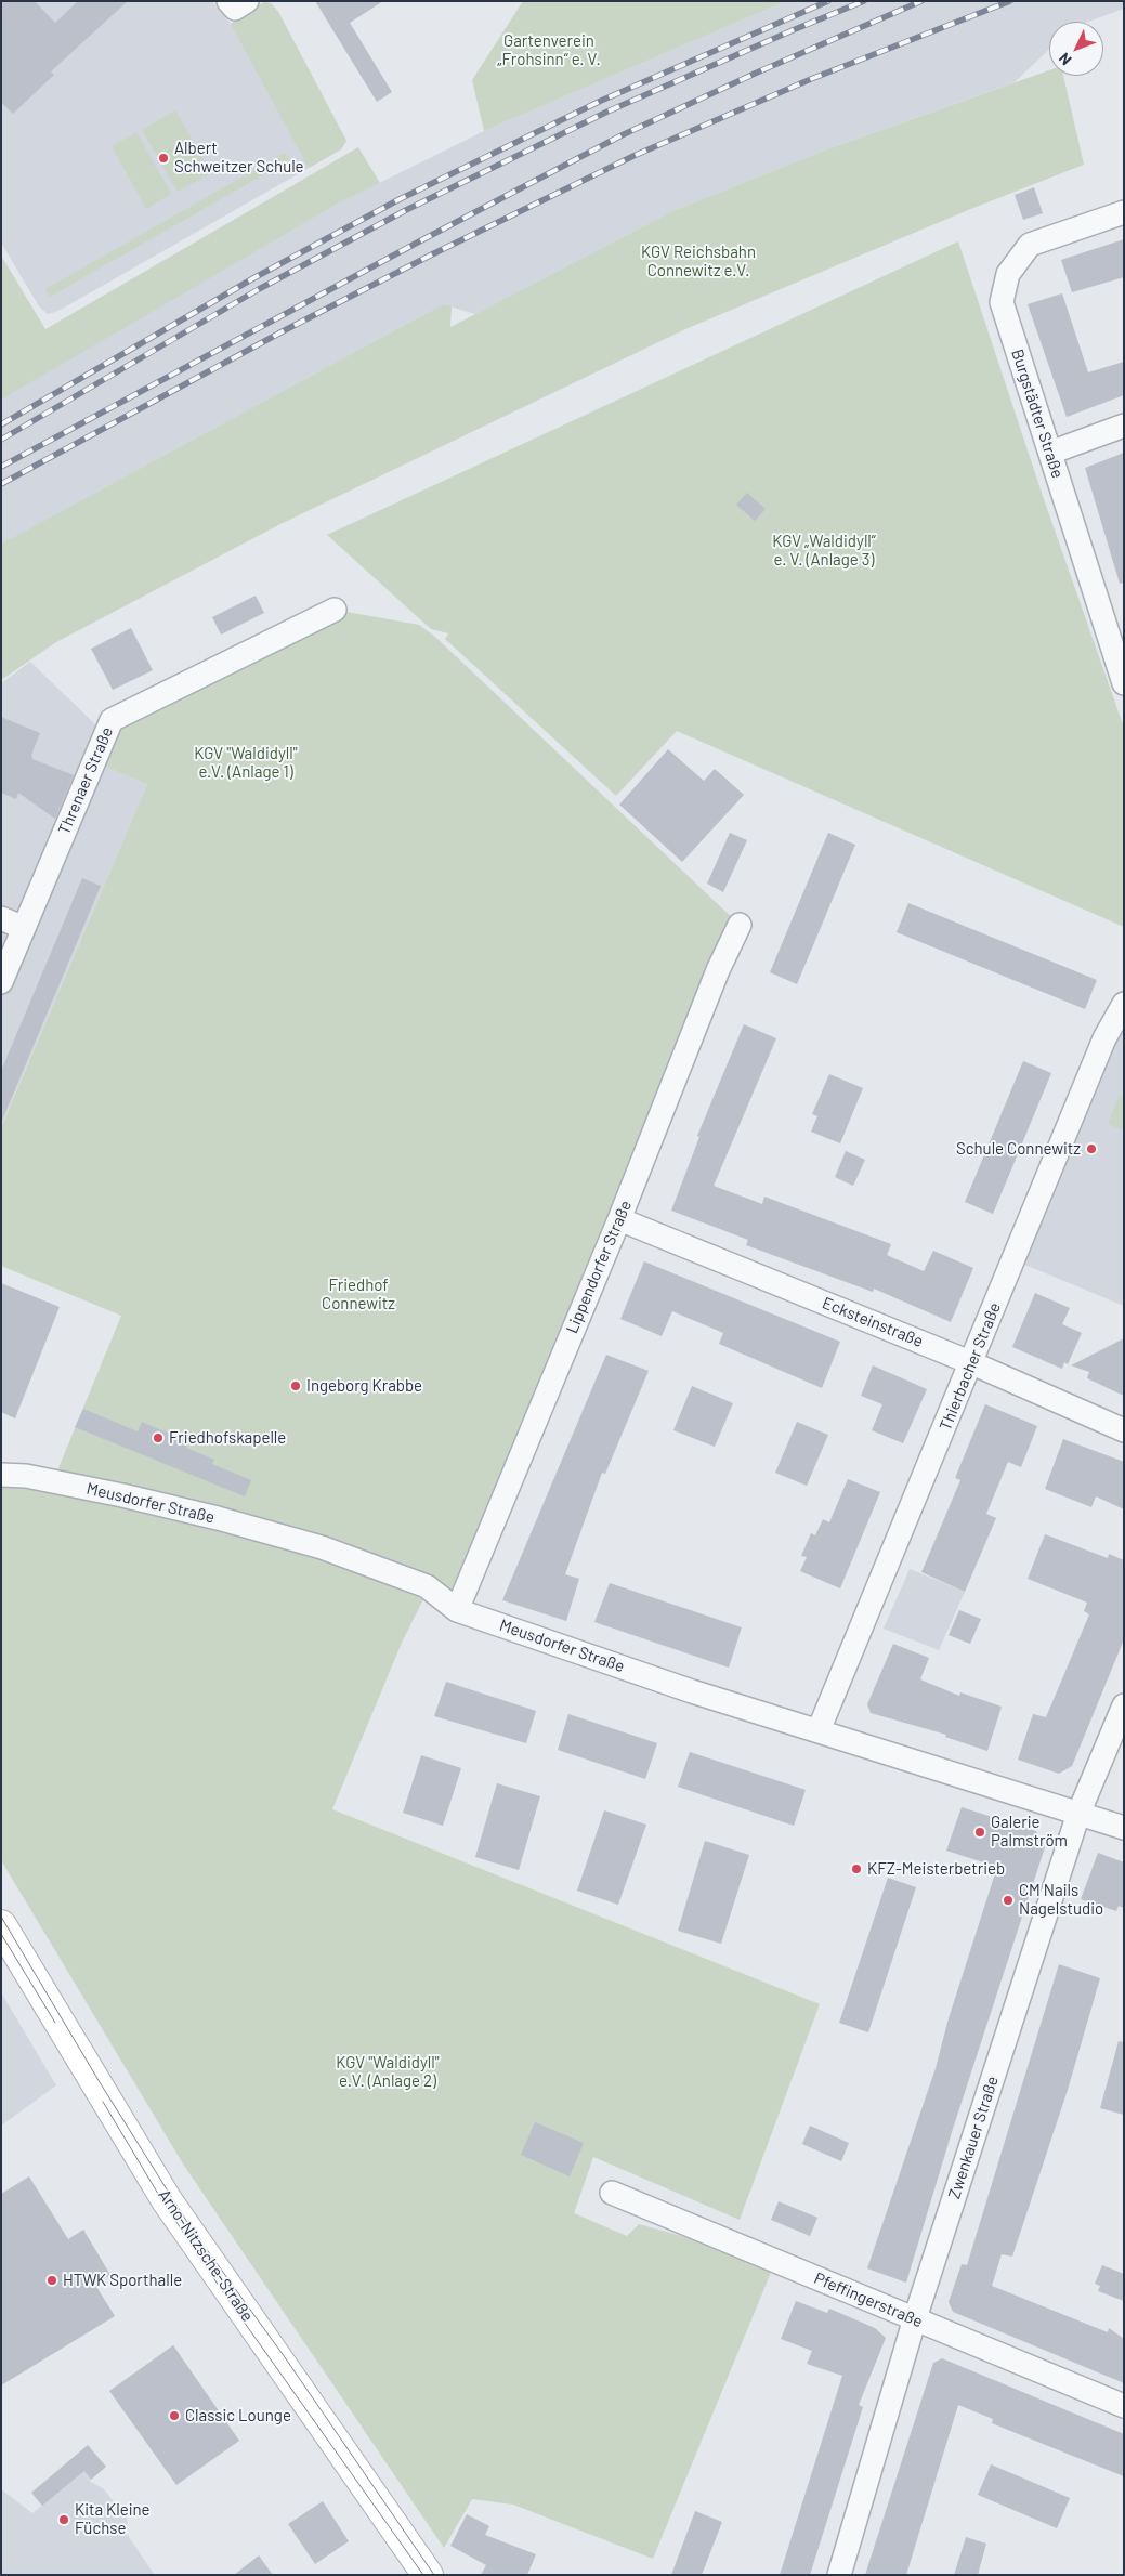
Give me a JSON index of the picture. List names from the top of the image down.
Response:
{
  "streets": {
    "main road": ["Arno-Nitzsche-Straße"],
    "street": [
      "Burgstädter Straße",
      "Threnaer Straße",
      "Lippendorfer Straße",
      "Ecksteinstraße",
      "Thierbacher Straße",
      "Meusdorfer Straße",
      "Zwenkauer Straße",
      "Pfeffingerstraße"
    ]
  },
  "crossings": [
    ["Lippendorfer Straße", "Ecksteinstraße"],
    ["Lippendorfer Straße", "Meusdorfer Straße"],
    ["Ecksteinstraße", "Thierbacher Straße"],
    ["Thierbacher Straße", "Meusdorfer Straße"],
    ["Meusdorfer Straße", "Zwenkauer Straße"],
    ["Zwenkauer Straße", "Pfeffingerstraße"]
  ],
  "parks": [
    "Gartenverein „Frohsinn“ e. V.",
    "KGV Reichsbahn Connewitz e.V.",
    "KGV „Waldidyll“ e. V. (Anlage 3)",
    "KGV \"Waldidyll\" e.V. (Anlage 1)",
    "Friedhof Connewitz",
    "KGV \"Waldidyll\" e.V. (Anlage 2)"
  ],
  "places": [
    "Albert Schweitzer Schule",
    "Schule Connewitz",
    "Ingeborg Krabbe",
    "Friedhofskapelle",
    "Galerie Palmström",
    "KFZ-Meisterbetrieb",
    "CM Nails Nagelstudio",
    "HTWK Sporthalle",
    "Classic Lounge",
    "Kita Kleine Füchse"
  ],
  "north": "bottom left"
}
